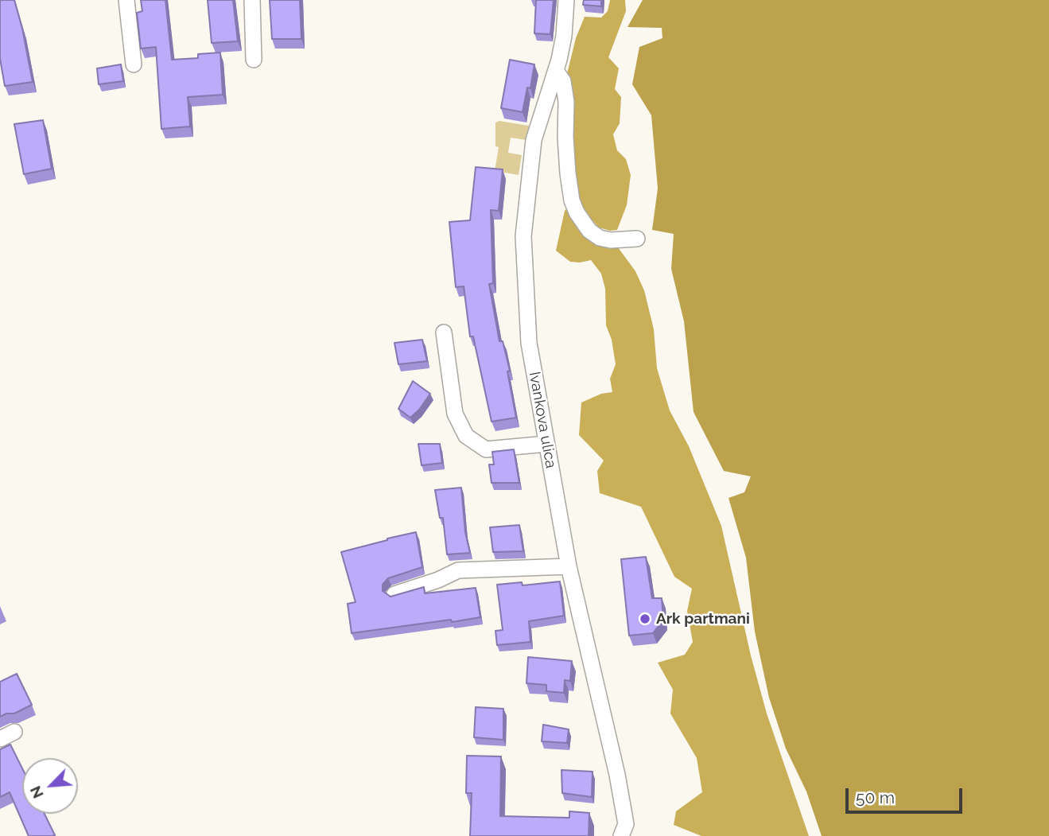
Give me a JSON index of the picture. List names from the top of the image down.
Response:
{
  "streets": {
    "street": ["Ivankova ulica"]
  },
  "places": ["Ark partmani"],
  "scale_bar": "50 m",
  "north": "bottom left"
}
